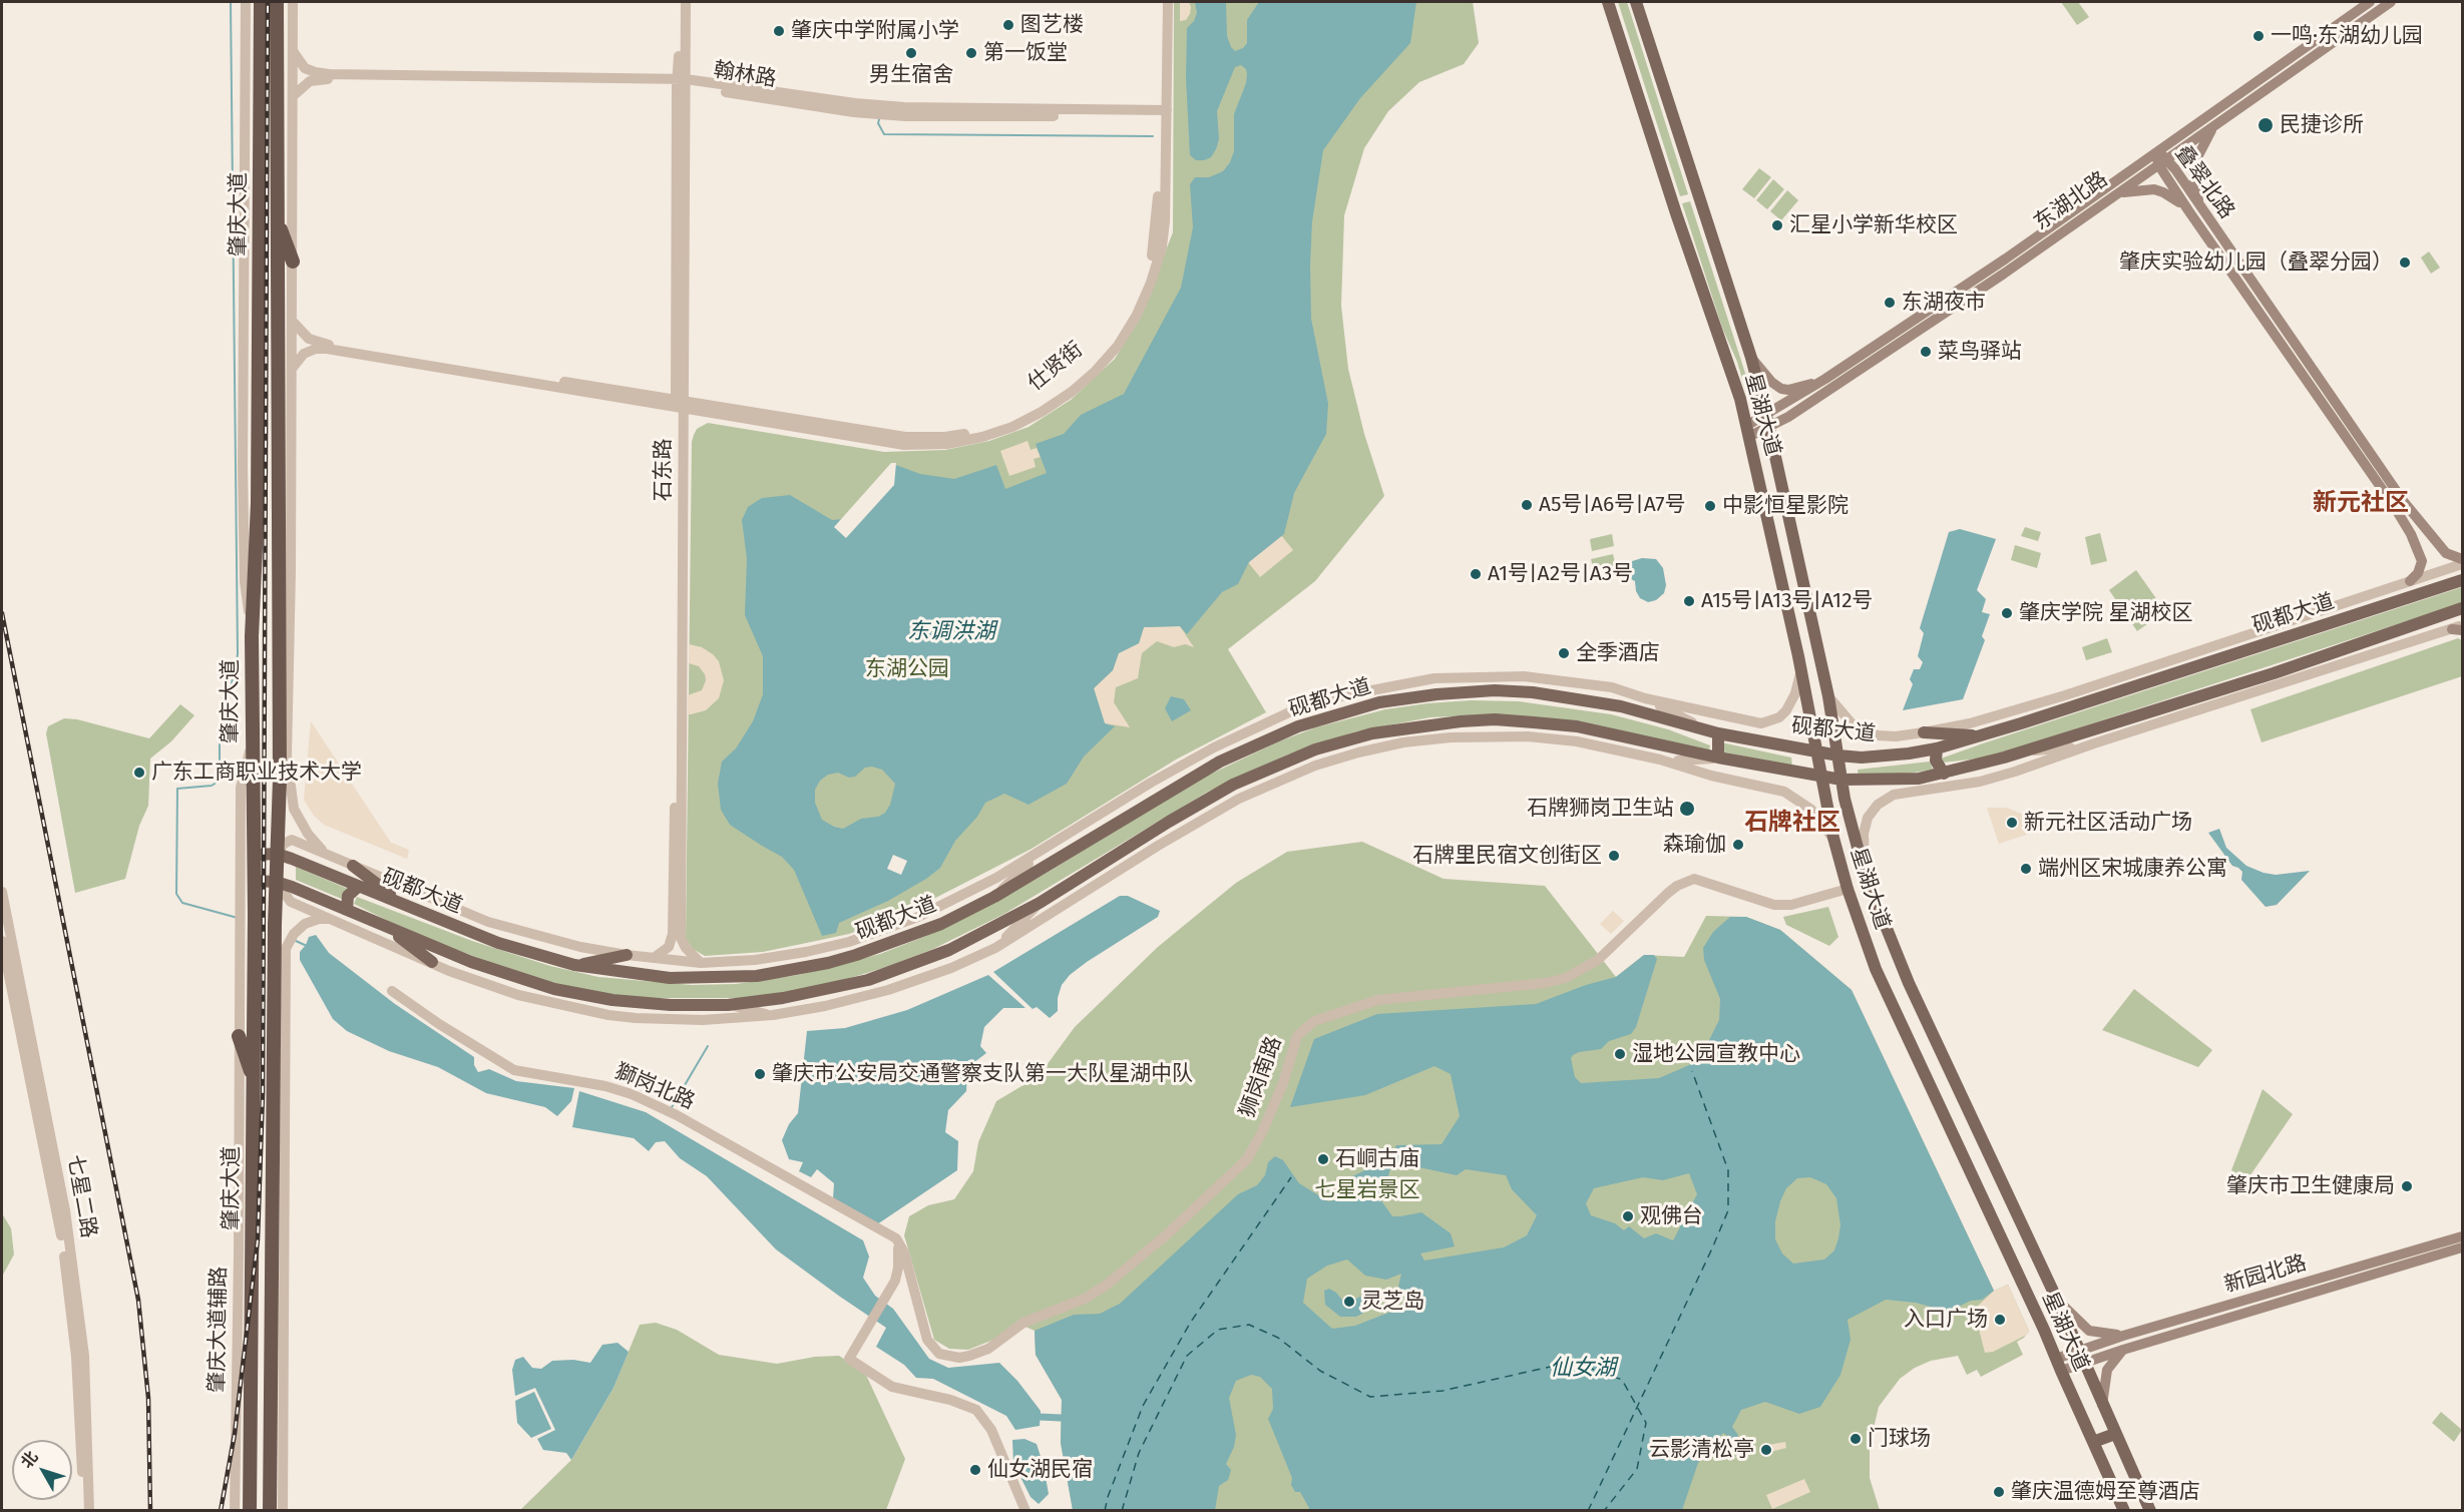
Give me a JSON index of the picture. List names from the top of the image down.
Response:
{
  "streets": {
    "highway": ["肇庆大道"],
    "main road": [
      "叠翠北路",
      "东湖北路",
      "星湖大道",
      "砚都大道",
      "新园北路"
    ],
    "street": [
      "翰林路",
      "仕贤街",
      "石东路",
      "狮岗南路",
      "獅岗北路",
      "七星二路",
      "肇庆大道辅路"
    ]
  },
  "crossings": [
    ["翰林路", "仕贤街"],
    ["翰林路", "石东路"],
    ["叠翠北路", "东湖北路"],
    ["叠翠北路", "砚都大道"],
    ["东湖北路", "星湖大道"],
    ["肇庆大道", "砚都大道"],
    ["肇庆大道", "肇庆大道辅路"],
    ["仕贤街", "石东路"],
    ["星湖大道", "砚都大道"],
    ["星湖大道", "狮岗南路"],
    ["星湖大道", "新园北路"],
    ["狮岗南路", "獅岗北路"]
  ],
  "districts": ["新元社区", "石牌社区"],
  "water": ["东调洪湖", "仙女湖"],
  "parks": ["东湖公园", "七星岩景区"],
  "places": [
    "图艺楼",
    "肇庆中学附属小学",
    "一鸣·东湖幼儿园",
    "男生宿舍",
    "第一饭堂",
    "民捷诊所",
    "汇星小学新华校区",
    "肇庆实验幼儿园（叠翠分园）",
    "东湖夜市",
    "菜鸟驿站",
    "A5号|A6号|A7号",
    "中影恒星影院",
    "A1号|A2号|A3号",
    "A15号|A13号|A12号",
    "肇庆学院 星湖校区",
    "全季酒店",
    "广东工商职业技术大学",
    "石牌狮岗卫生站",
    "新元社区活动广场",
    "森瑜伽",
    "石牌里民宿文创街区",
    "端州区宋城康养公寓",
    "湿地公园宣教中心",
    "肇庆市公安局交通警察支队第一大队星湖中队",
    "石峒古庙",
    "肇庆市卫生健康局",
    "观佛台",
    "灵芝岛",
    "入口广场",
    "门球场",
    "云影清松亭",
    "仙女湖民宿",
    "肇庆温德姆至尊酒店"
  ],
  "north": "top left"
}
